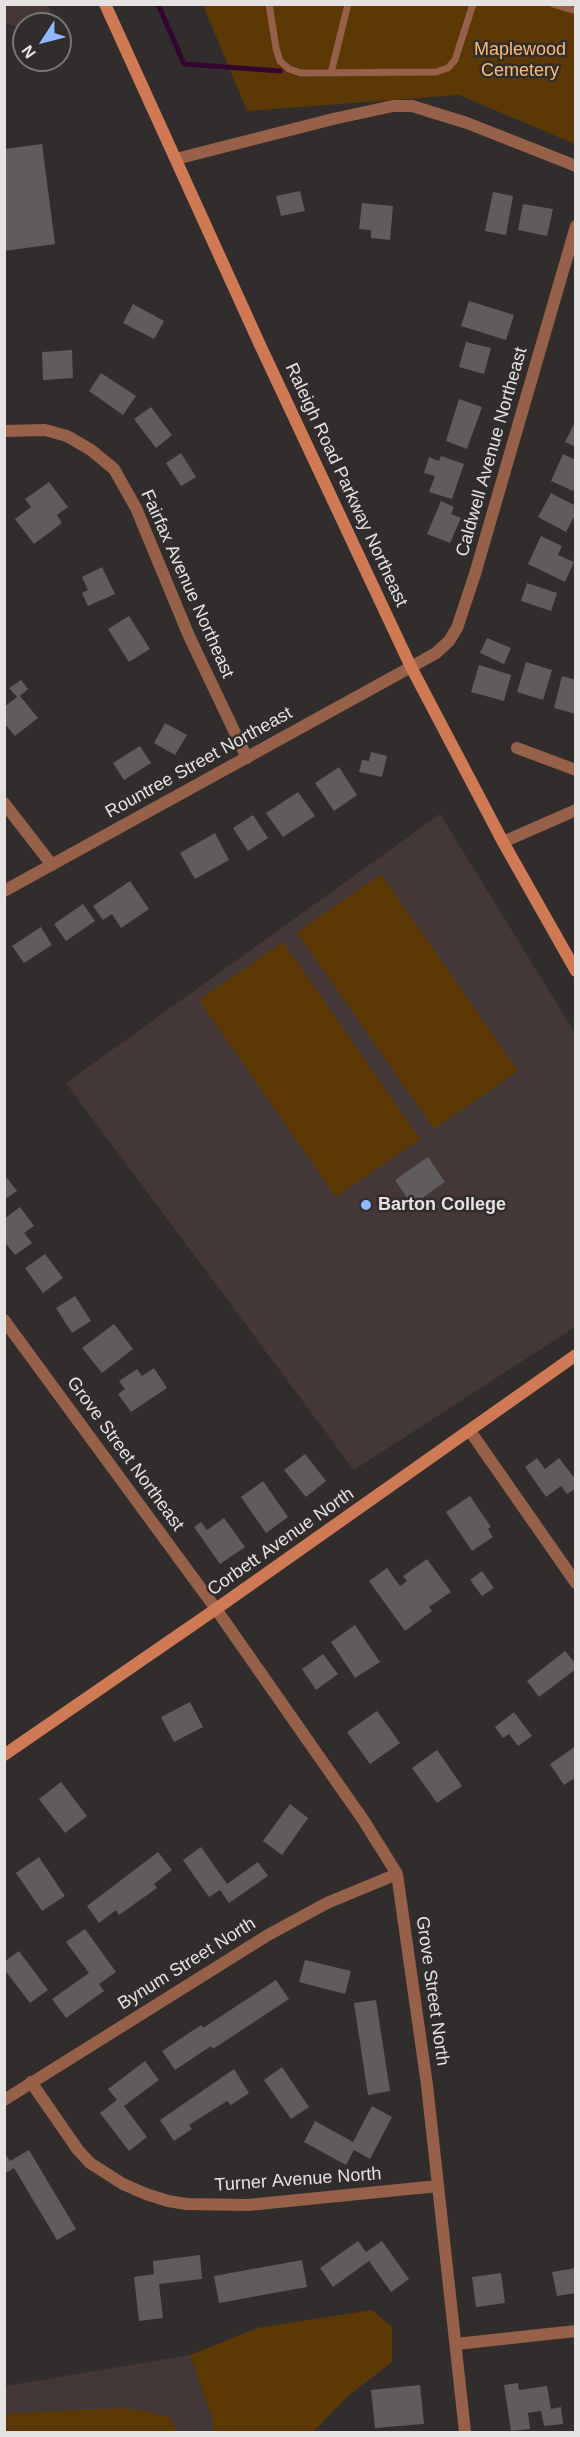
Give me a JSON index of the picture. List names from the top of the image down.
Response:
{
  "streets": {
    "street": [
      "Caldwell Avenue Northeast",
      "Raleigh Road Parkway Northeast",
      "Fairfax Avenue Northeast",
      "Rountree Street Northeast",
      "Grove Street Northeast",
      "Corbett Avenue North",
      "Bynum Street North",
      "Grove Street North",
      "Turner Avenue North"
    ]
  },
  "crossings": [
    ["Caldwell Avenue Northeast", "Raleigh Road Parkway Northeast"],
    ["Caldwell Avenue Northeast", "Rountree Street Northeast"],
    ["Raleigh Road Parkway Northeast", "Rountree Street Northeast"],
    ["Fairfax Avenue Northeast", "Rountree Street Northeast"],
    ["Grove Street Northeast", "Corbett Avenue North"],
    ["Grove Street Northeast", "Grove Street North"],
    ["Corbett Avenue North", "Grove Street North"],
    ["Bynum Street North", "Grove Street North"],
    ["Bynum Street North", "Turner Avenue North"],
    ["Grove Street North", "Turner Avenue North"]
  ],
  "parks": ["Maplewood Cemetery"],
  "places": ["Barton College"],
  "north": "bottom left"
}
